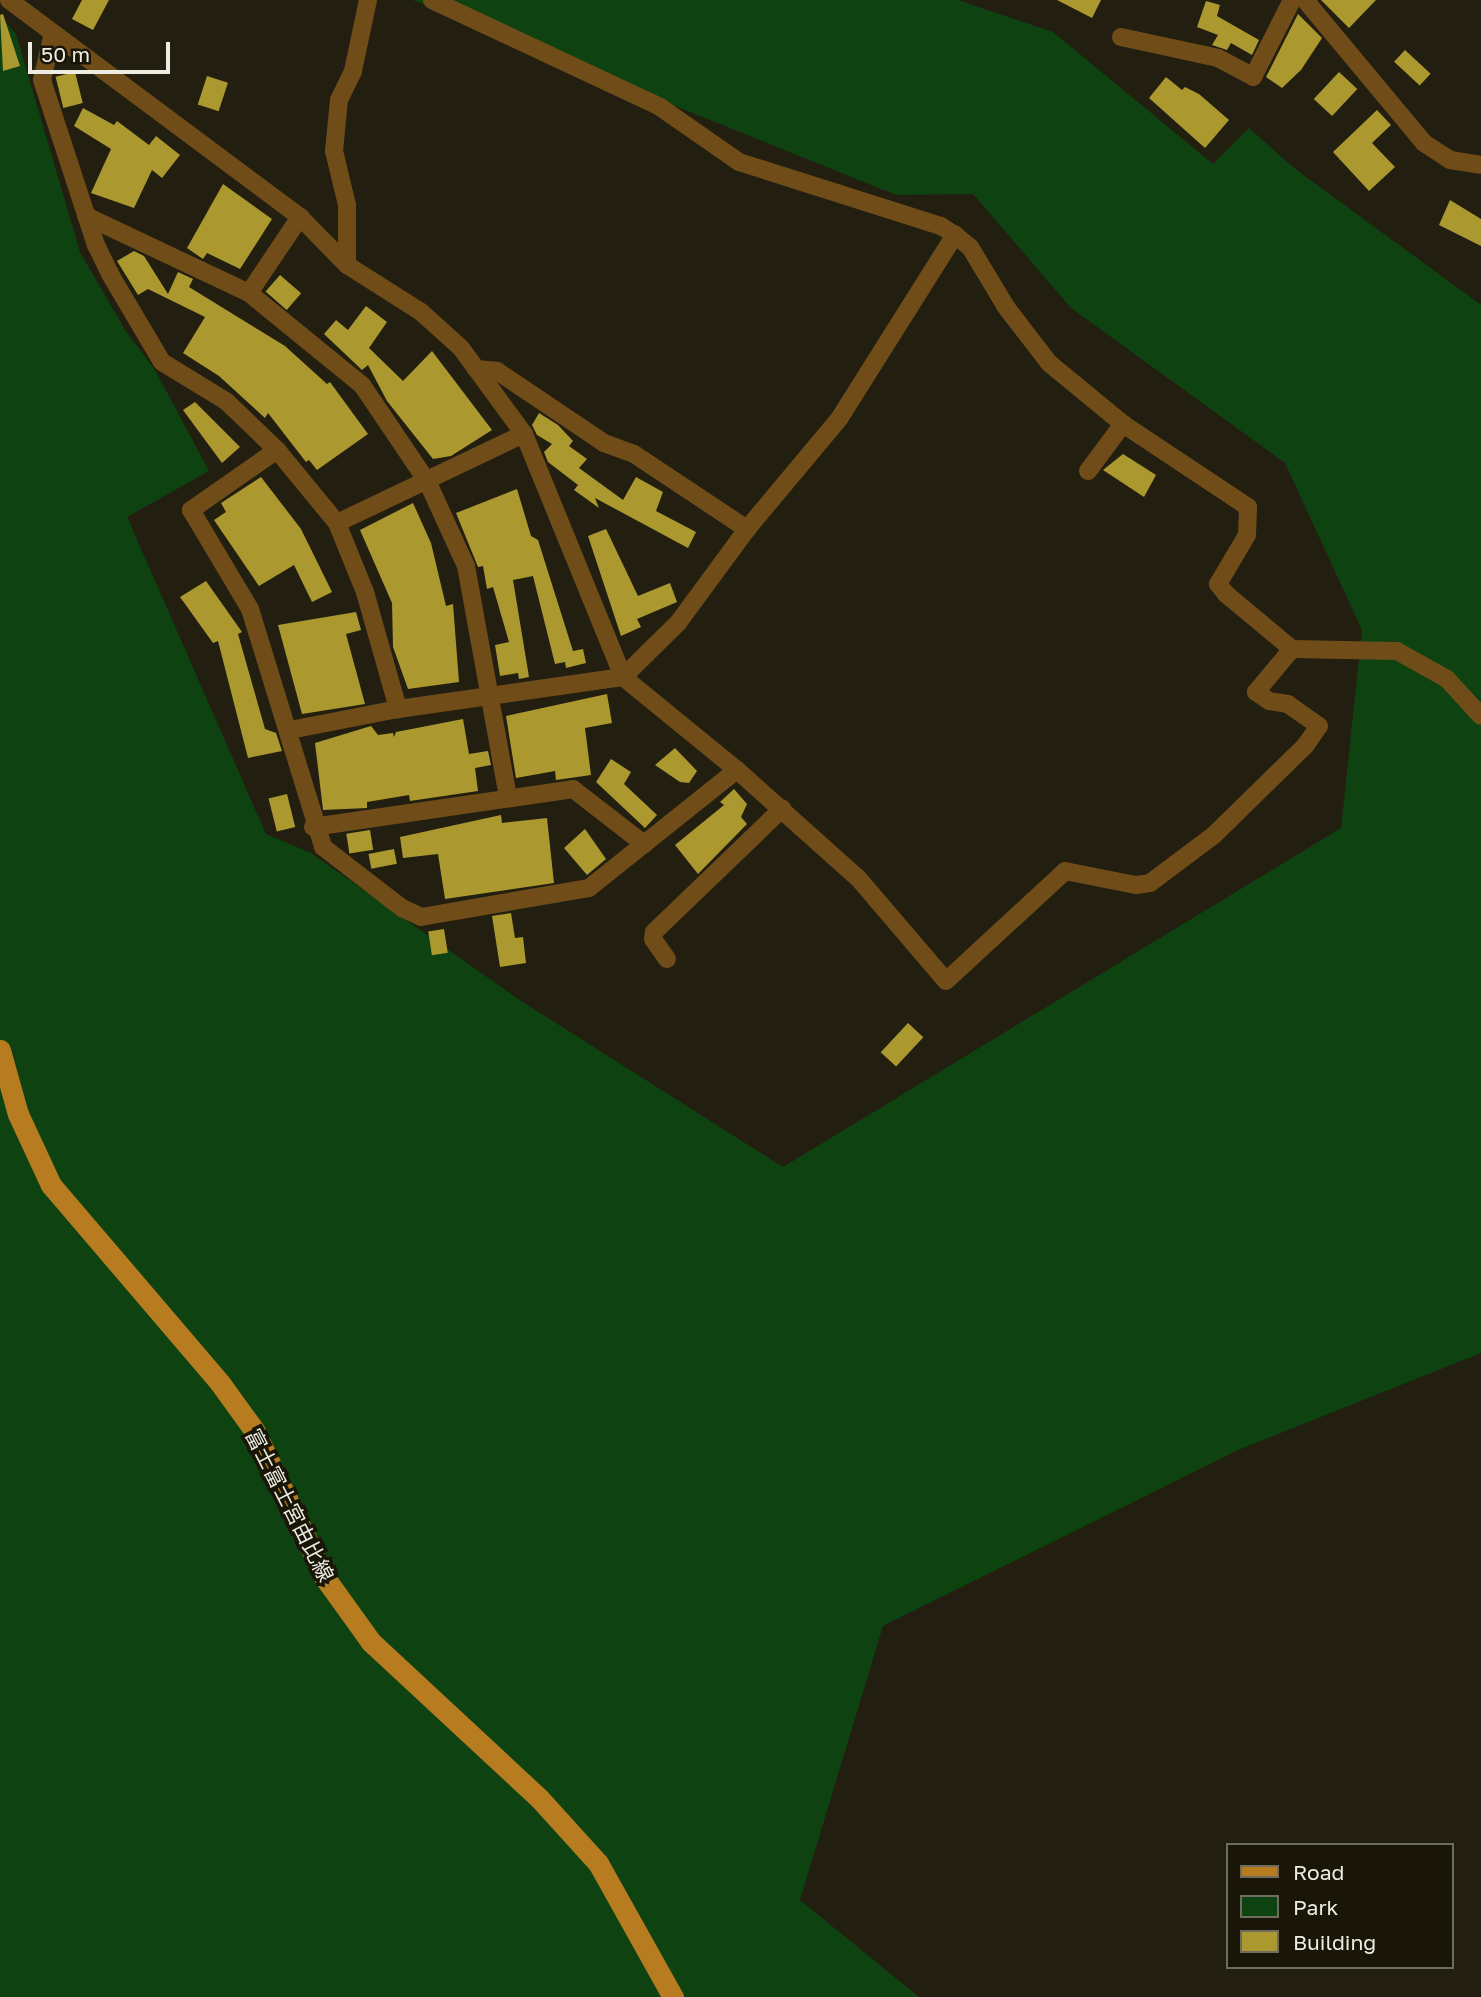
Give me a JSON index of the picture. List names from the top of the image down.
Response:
{
  "streets": {
    "main road": ["富士富士宮由比線"]
  },
  "legend": ["Road", "Park", "Building"],
  "scale_bar": "50 m"
}
